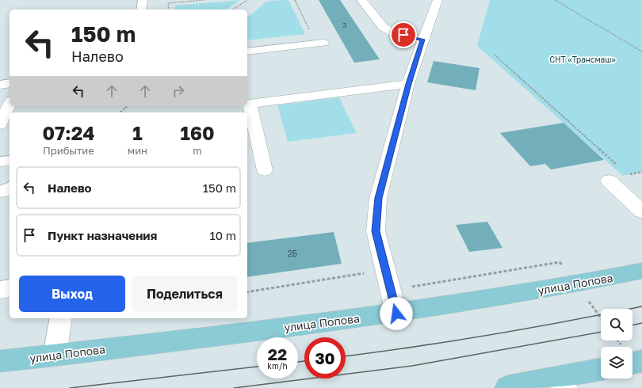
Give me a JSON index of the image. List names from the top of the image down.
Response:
{
  "streets": {
    "main road": ["улица Попова"]
  },
  "parks": ["СНТ «Трансмаш»"],
  "house_numbers": ["3", "2Б"],
  "page": {
    "turn": ["150 m", "Налево"],
    "eta": [
      "07:24",
      "Прибытие",
      "1",
      "мин",
      "160",
      "m"
    ],
    "list": [
      {
        "name": "Налево",
        "value": "150 m"
      },
      {
        "name": "Пункт назначения",
        "value": "10 m"
      }
    ],
    "buttons": ["Выход", "Поделиться"],
    "speed": "22 km/h",
    "limit": "30"
  }
}
